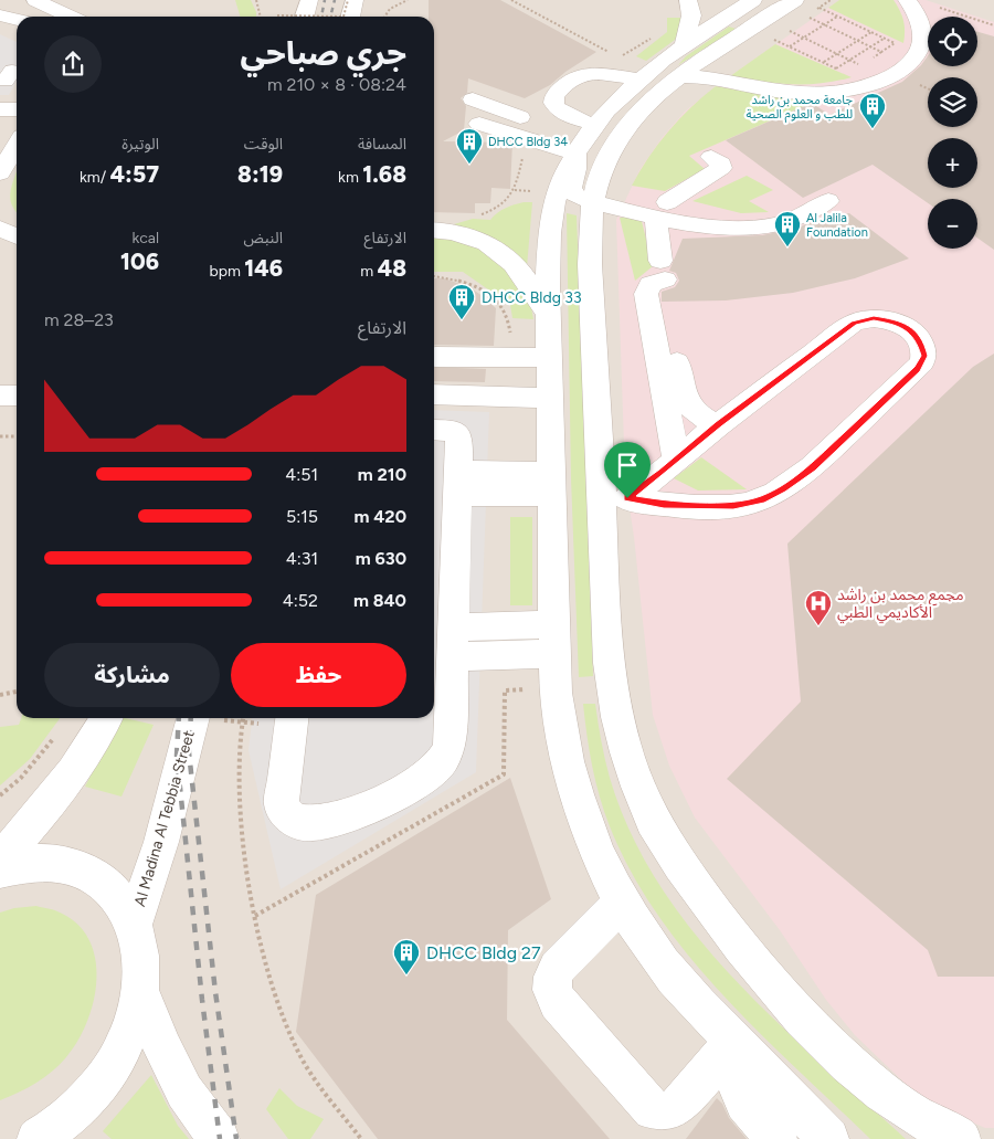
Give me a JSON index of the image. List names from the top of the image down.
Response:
{
  "streets": {
    "street": ["Al Madina Al Tebbia Street"]
  },
  "places": {
    "building": [
      "جامعة محمد بن راشد للطب و العلوم الصحية",
      "DHCC Bldg 34",
      "Al Jalila Foundation",
      "DHCC Bldg 33",
      "DHCC Bldg 27"
    ],
    "hospital": ["مجمع محمد بن راشد الأكاديمي الطبي"]
  },
  "page": {
    "map_buttons": ["+", "−"],
    "heading": ["جري صباحي", "08:24 · 8 × 210 m"],
    "stats": [
      ["المسافة", "1.68 km"],
      ["الوقت", "8:19"],
      ["الوتيرة", "4:57 /km"],
      ["الارتفاع", "48 m"],
      ["النبض", "146 bpm"],
      ["kcal", "106"]
    ],
    "chart": ["الارتفاع", "23–28 m"],
    "list": [
      {
        "name": "210 m",
        "note": "4:51"
      },
      {
        "name": "420 m",
        "note": "5:15"
      },
      {
        "name": "630 m",
        "note": "4:31"
      },
      {
        "name": "840 m",
        "note": "4:52"
      }
    ],
    "buttons": ["حفظ", "مشاركة"]
  }
}
